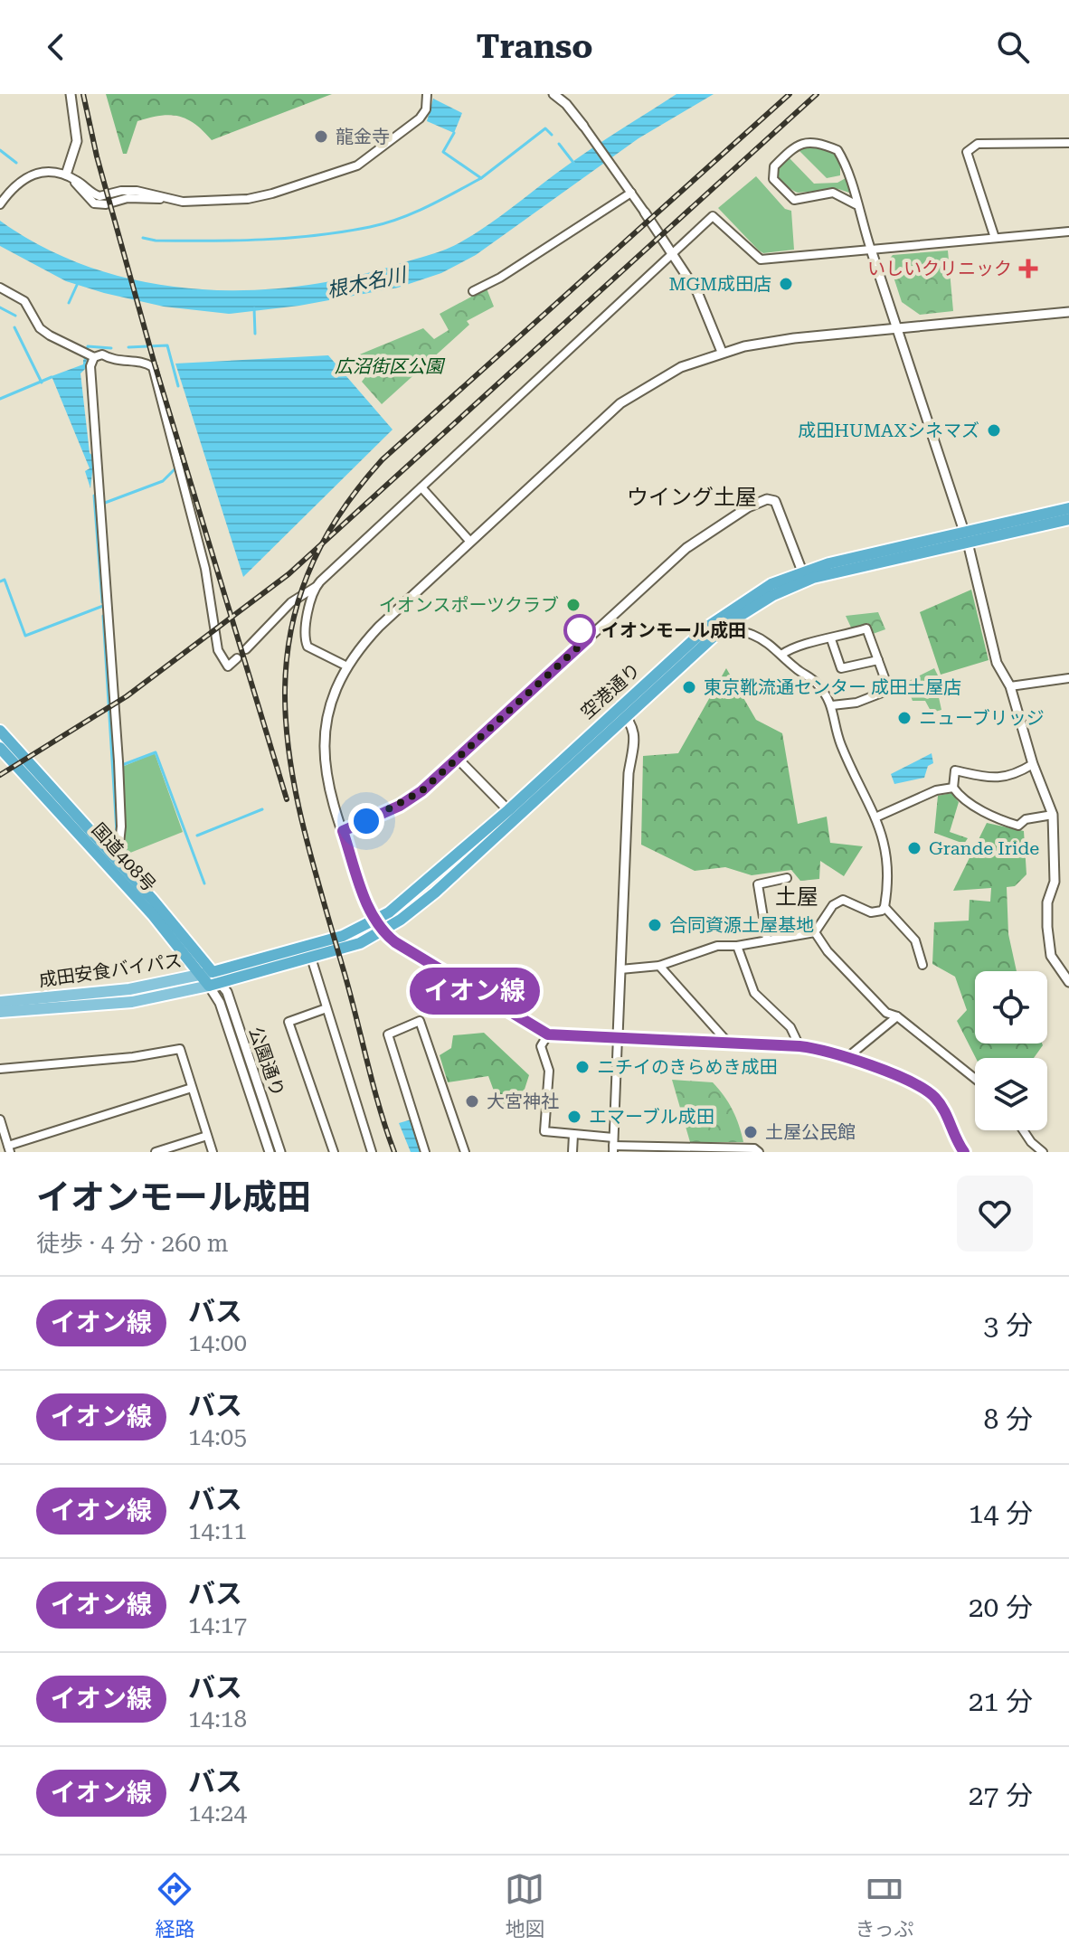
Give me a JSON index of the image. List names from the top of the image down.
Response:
{
  "streets": {
    "highway": ["空港通り", "国道408号"],
    "main road": ["成田安食バイパス"],
    "street": ["公園通り"]
  },
  "crossings": [
    ["空港通り", "国道408号"],
    ["空港通り", "成田安食バイパス"],
    ["空港通り", "公園通り"],
    ["国道408号", "成田安食バイパス"],
    ["成田安食バイパス", "公園通り"]
  ],
  "districts": ["ウイング土屋", "土屋"],
  "water": ["根木名川"],
  "parks": ["広沼街区公園"],
  "places": {
    "other": [
      "龍金寺",
      "MGM成田店",
      "成田HUMAXシネマズ",
      "イオンスポーツクラブ",
      "イオンモール成田",
      "東京靴流通センター 成田土屋店",
      "ニューブリッジ",
      "Grande Iride",
      "合同資源土屋基地",
      "ニチイのきらめき成田",
      "大宮神社",
      "エマーブル成田",
      "土屋公民館"
    ],
    "health": ["いしいクリニック"]
  },
  "lines": ["bus line イオン線"],
  "page": {
    "header": "Transo",
    "on_map": "イオン線",
    "heading": ["イオンモール成田", "徒歩 · 4 分 · 260 m"],
    "list": [
      {
        "mark": "イオン線",
        "name": "バス",
        "note": "14:00",
        "value": "3 分"
      },
      {
        "mark": "イオン線",
        "name": "バス",
        "note": "14:05",
        "value": "8 分"
      },
      {
        "mark": "イオン線",
        "name": "バス",
        "note": "14:11",
        "value": "14 分"
      },
      {
        "mark": "イオン線",
        "name": "バス",
        "note": "14:17",
        "value": "20 分"
      },
      {
        "mark": "イオン線",
        "name": "バス",
        "note": "14:18",
        "value": "21 分"
      },
      {
        "mark": "イオン線",
        "name": "バス",
        "note": "14:24",
        "value": "27 分"
      }
    ],
    "tabs": ["経路", "地図", "きっぷ"]
  }
}
